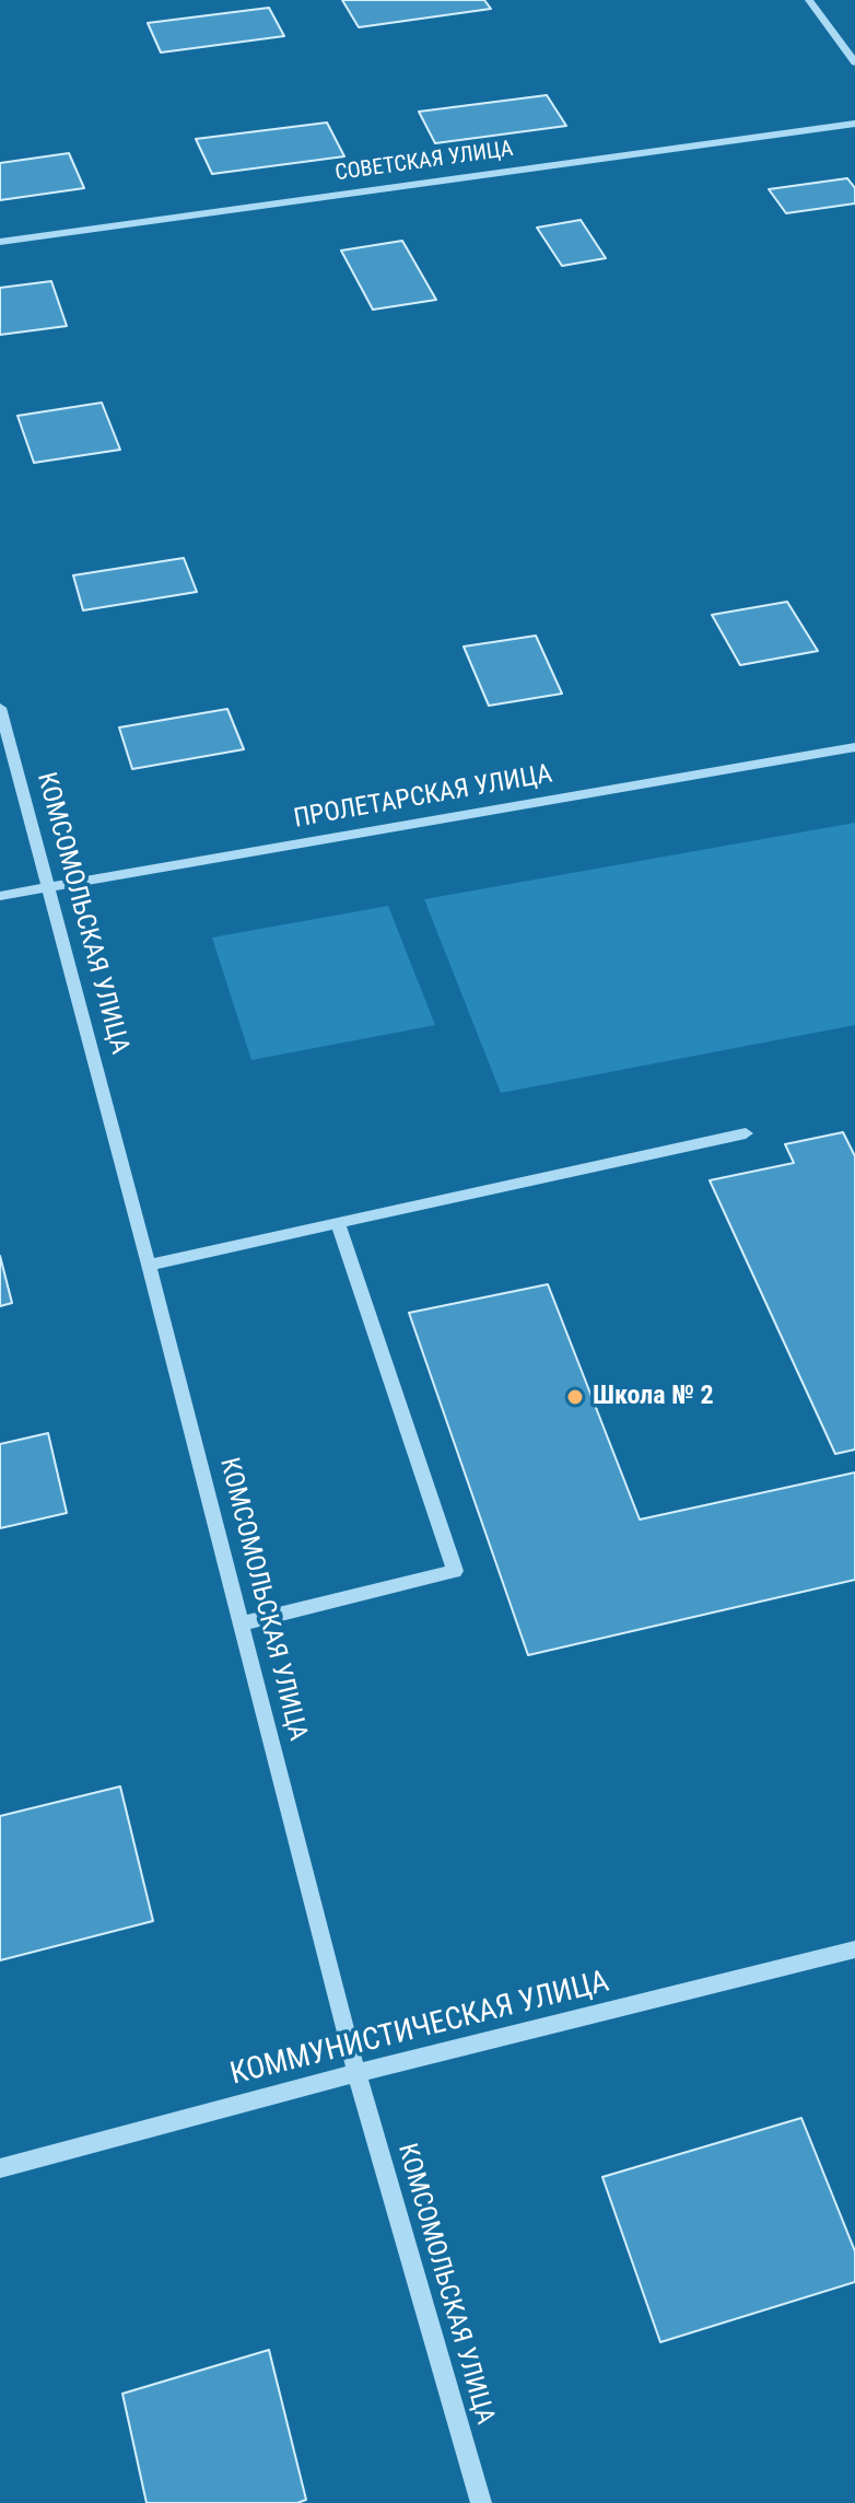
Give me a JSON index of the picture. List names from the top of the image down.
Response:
{
  "streets": {
    "street": [
      "СОВЕТСКАЯ УЛИЦА",
      "ПРОЛЕТАРСКАЯ УЛИЦА",
      "КОМСОМОЛЬСКАЯ УЛИЦА",
      "КОММУНИСТИЧЕСКАЯ УЛИЦА"
    ]
  },
  "crossings": [
    ["ПРОЛЕТАРСКАЯ УЛИЦА", "КОМСОМОЛЬСКАЯ УЛИЦА"],
    ["КОМСОМОЛЬСКАЯ УЛИЦА", "КОММУНИСТИЧЕСКАЯ УЛИЦА"]
  ],
  "places": ["Школа № 2"]
}
